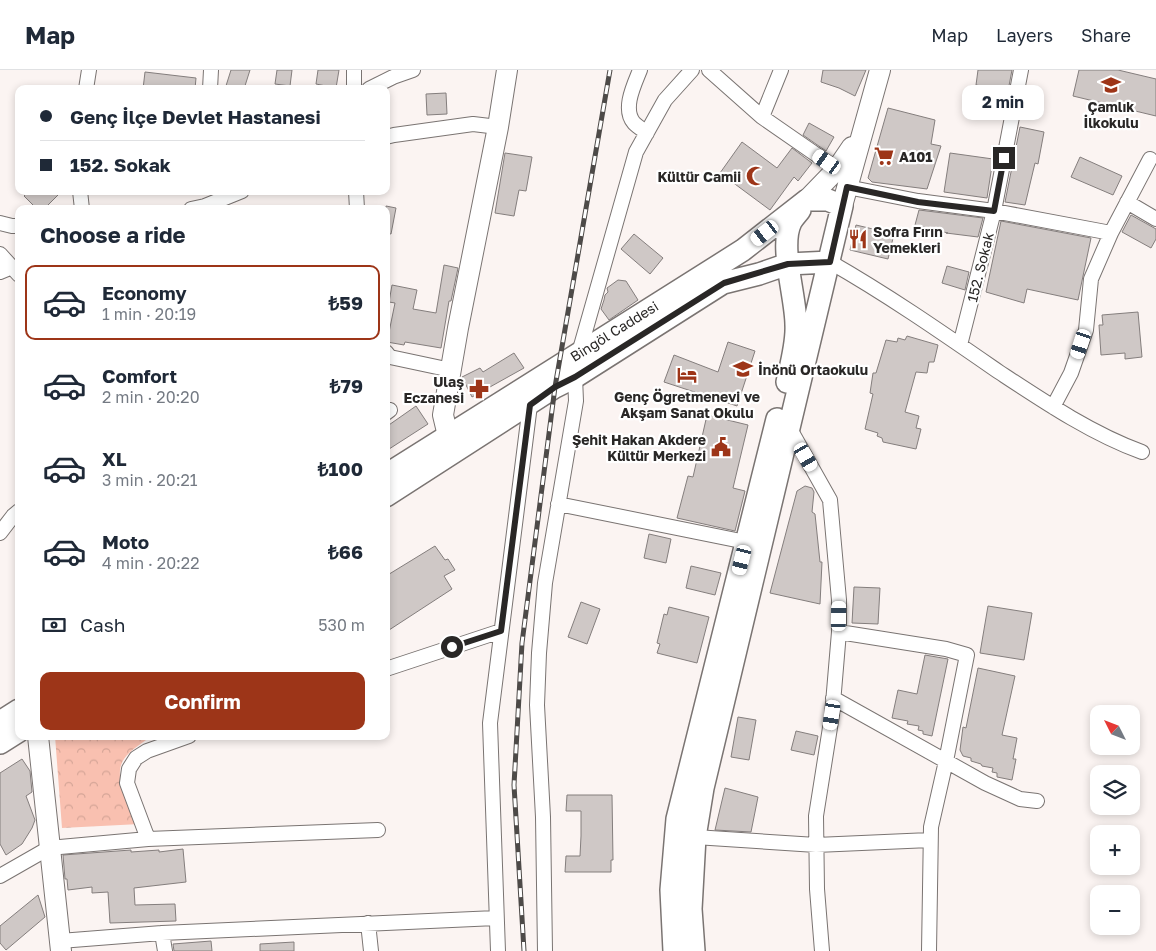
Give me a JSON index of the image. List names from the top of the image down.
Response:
{
  "streets": {
    "main road": ["Bingöl Caddesi"],
    "street": ["152. Sokak"]
  },
  "places": {
    "school or university": ["Çamlık İlkokulu", "İnönü Ortaokulu"],
    "supermarket": ["A101"],
    "mosque": ["Kültür Camii"],
    "restaurant": ["Sofra Fırın Yemekleri"],
    "hotel": ["Genç Öğretmenevi ve Akşam Sanat Okulu"],
    "pharmacy": ["Ulaş Eczanesi"],
    "public building": ["Şehit Hakan Akdere Kültür Merkezi"]
  },
  "north": "top left",
  "page": {
    "header": "Map",
    "nav": ["Map", "Layers", "Share"],
    "bubble": "2 min",
    "banner": ["Genç İlçe Devlet Hastanesi", "152. Sokak"],
    "heading": "Choose a ride",
    "list": [
      {
        "name": "Economy",
        "note": "1 min · 20:19",
        "value": "₺59"
      },
      {
        "name": "Comfort",
        "note": "2 min · 20:20",
        "value": "₺79"
      },
      {
        "name": "XL",
        "note": "3 min · 20:21",
        "value": "₺100"
      },
      {
        "name": "Moto",
        "note": "4 min · 20:22",
        "value": "₺66"
      }
    ],
    "pay": ["Cash", "530 m"],
    "buttons": "Confirm",
    "map_buttons": ["+", "−"]
  }
}
